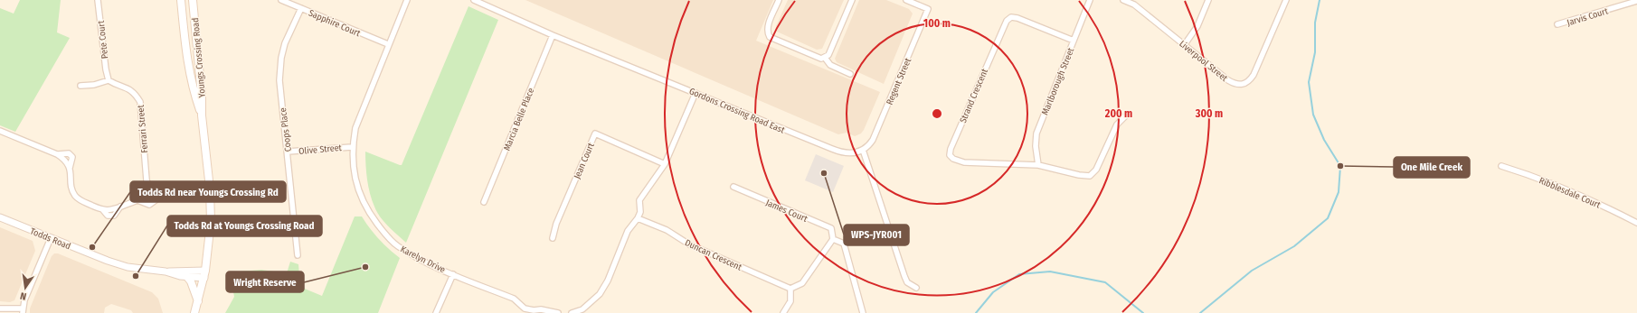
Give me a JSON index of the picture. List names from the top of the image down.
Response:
{
  "streets": {
    "main road": ["Youngs Crossing Road"],
    "street": [
      "Jarvis Court",
      "Sapphire Court",
      "Pete Court",
      "Liverpool Street",
      "Regent Street",
      "Marlborough Street",
      "Strand Crescent",
      "Gordons Crossing Road East",
      "Marcia Belle Place",
      "Ferrari Street",
      "Coops Place",
      "Olive Street",
      "Jean Court",
      "Ribblesdale Court",
      "James Court",
      "Todds Road",
      "Duncan Crescent",
      "Karelyn Drive"
    ]
  },
  "crossings": [
    ["Sapphire Court", "Coops Place"],
    ["Sapphire Court", "Karelyn Drive"],
    ["Pete Court", "Ferrari Street"],
    ["Youngs Crossing Road", "Todds Road"],
    ["Regent Street", "Gordons Crossing Road East"],
    ["Marlborough Street", "Strand Crescent"],
    ["Gordons Crossing Road East", "Marcia Belle Place"],
    ["Coops Place", "Olive Street"],
    ["Olive Street", "Karelyn Drive"]
  ],
  "places": [
    "One Mile Creek",
    "WPS-JYR001",
    "Todds Rd near Youngs Crossing Rd",
    "Wright Reserve",
    "Todds Rd at Youngs Crossing Road"
  ],
  "north": "bottom",
  "rings": ["100 m", "200 m", "300 m"]
}
